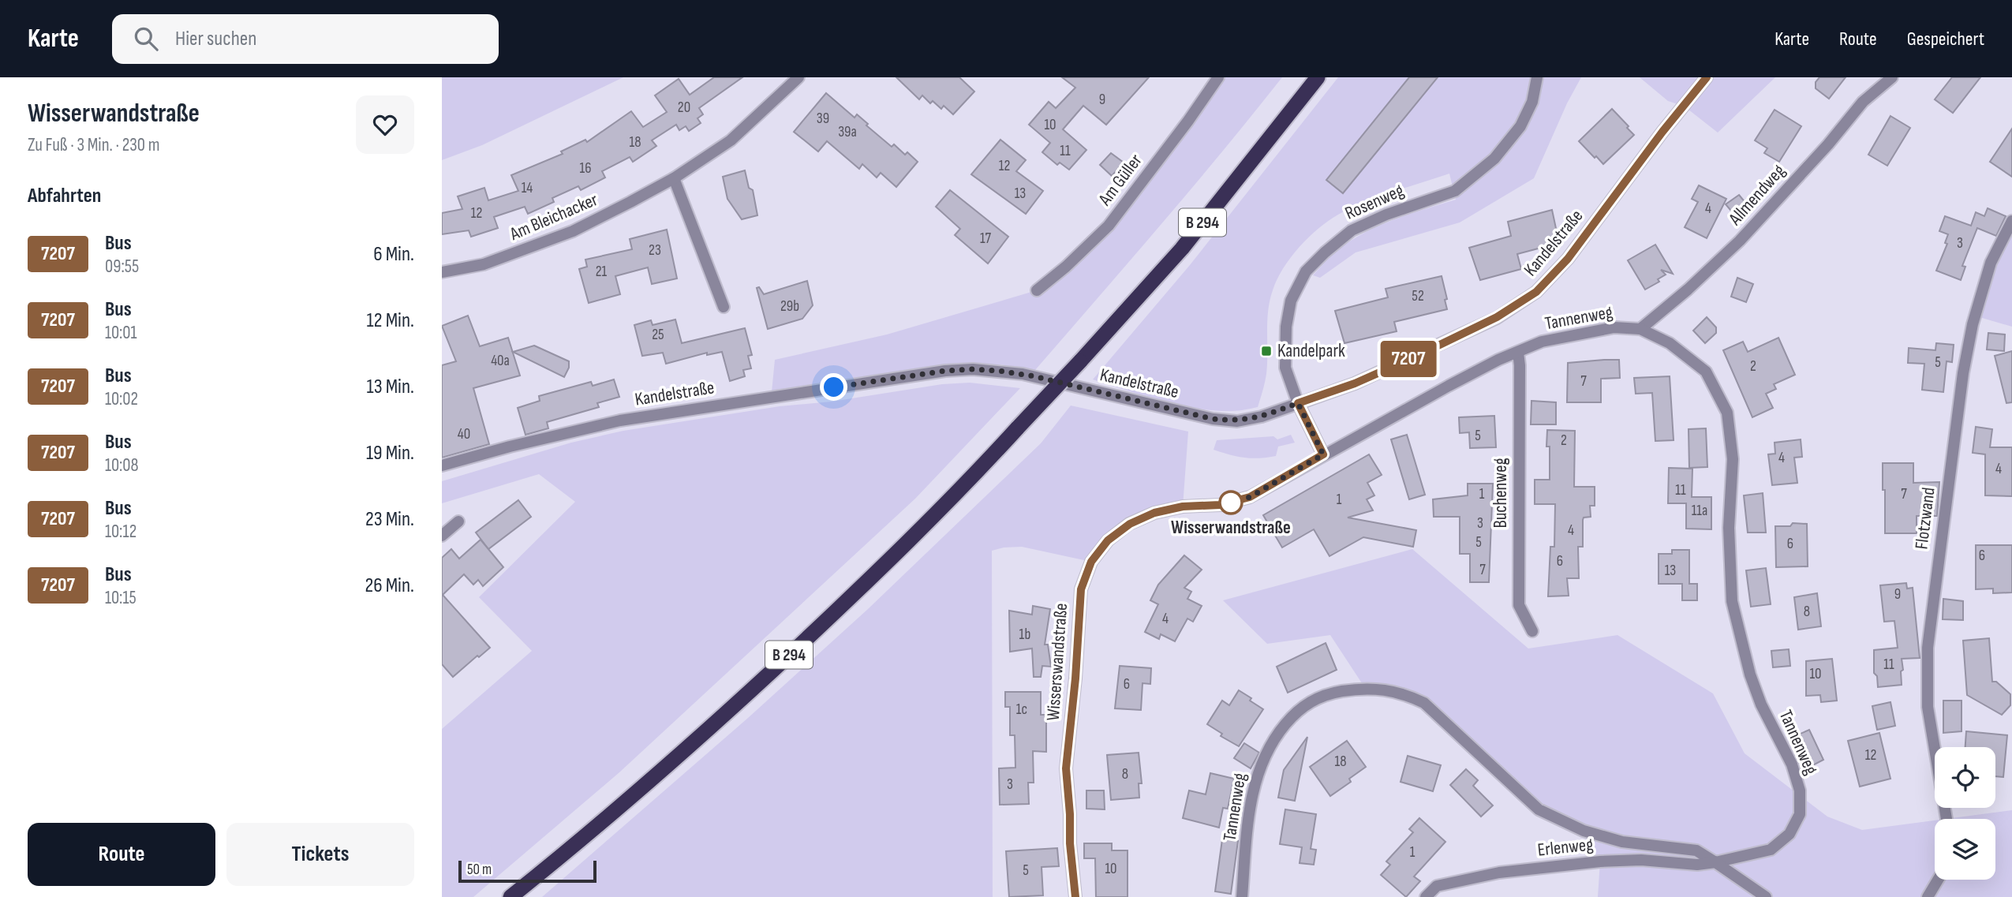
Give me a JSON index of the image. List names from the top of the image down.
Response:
{
  "streets": {
    "highway": ["B 294"],
    "street": [
      "Am Güller",
      "Allmendweg",
      "Rosenweg",
      "Am Bleichacker",
      "Kandelstraße",
      "Tannenweg",
      "Buchenweg",
      "Flotzwand",
      "Wisserswandstraße",
      "Erlenweg"
    ]
  },
  "crossings": [
    ["Allmendweg", "Tannenweg"],
    ["Rosenweg", "Kandelstraße"],
    ["Rosenweg", "Tannenweg"],
    ["Rosenweg", "Wisserswandstraße"],
    ["Tannenweg", "Buchenweg"],
    ["Tannenweg", "Wisserswandstraße"],
    ["Tannenweg", "Erlenweg"]
  ],
  "places": {
    "transit": ["Kandelpark"],
    "other": ["Wisserwandstraße"]
  },
  "lines": ["bus line 7207"],
  "house_numbers": [
    "9",
    "20",
    "39",
    "10",
    "39a",
    "18",
    "11",
    "12",
    "16",
    "14",
    "13",
    "4",
    "12",
    "17",
    "3",
    "23",
    "21",
    "52",
    "29b",
    "25",
    "40a",
    "5",
    "2",
    "7",
    "40",
    "5",
    "2",
    "4",
    "4",
    "11",
    "1",
    "7",
    "1",
    "11a",
    "3",
    "4",
    "5",
    "6",
    "6",
    "6",
    "7",
    "13",
    "9",
    "8",
    "4",
    "1b",
    "11",
    "10",
    "6",
    "1c",
    "12",
    "18",
    "8",
    "3",
    "1",
    "10",
    "5"
  ],
  "scale_bar": "50 m",
  "page": {
    "header": "Karte",
    "search": "Hier suchen",
    "nav": ["Karte", "Route", "Gespeichert"],
    "heading": [
      ["Wisserwandstraße", "Zu Fuß · 3 Min. · 230 m"],
      "Abfahrten"
    ],
    "on_map": "7207",
    "list": [
      {
        "mark": "7207",
        "name": "Bus",
        "note": "09:55",
        "value": "6 Min."
      },
      {
        "mark": "7207",
        "name": "Bus",
        "note": "10:01",
        "value": "12 Min."
      },
      {
        "mark": "7207",
        "name": "Bus",
        "note": "10:02",
        "value": "13 Min."
      },
      {
        "mark": "7207",
        "name": "Bus",
        "note": "10:08",
        "value": "19 Min."
      },
      {
        "mark": "7207",
        "name": "Bus",
        "note": "10:12",
        "value": "23 Min."
      },
      {
        "mark": "7207",
        "name": "Bus",
        "note": "10:15",
        "value": "26 Min."
      }
    ],
    "buttons": ["Route", "Tickets"],
    "scale": "50 m"
  }
}
